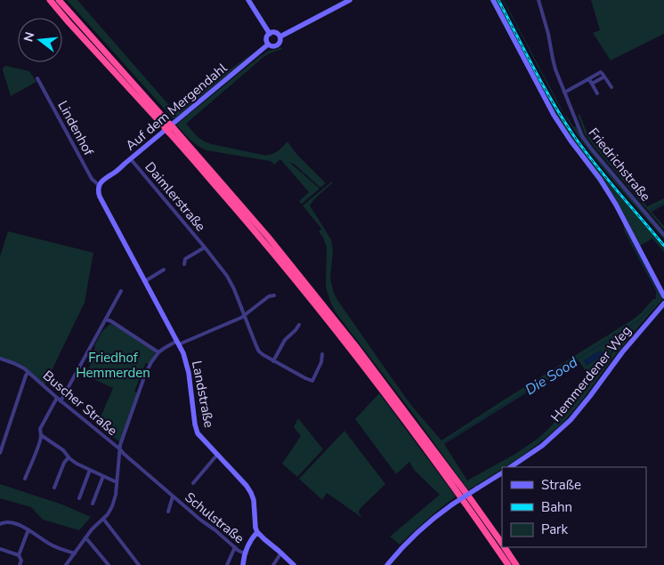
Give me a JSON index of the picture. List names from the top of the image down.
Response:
{
  "streets": {
    "street": [
      "Auf dem Mergendahl",
      "Lindenhof",
      "Friedrichstraße",
      "Daimlerstraße",
      "Hemmerdener Weg",
      "Landstraße",
      "Buscher Straße",
      "Schulstraße"
    ]
  },
  "crossings": [
    ["Auf dem Mergendahl", "Lindenhof"],
    ["Auf dem Mergendahl", "Daimlerstraße"],
    ["Auf dem Mergendahl", "Landstraße"],
    ["Lindenhof", "Landstraße"],
    ["Buscher Straße", "Schulstraße"]
  ],
  "water": ["Die Sood"],
  "parks": ["Friedhof Hemmerden"],
  "legend": ["Straße", "Bahn", "Park"],
  "north": "left"
}
